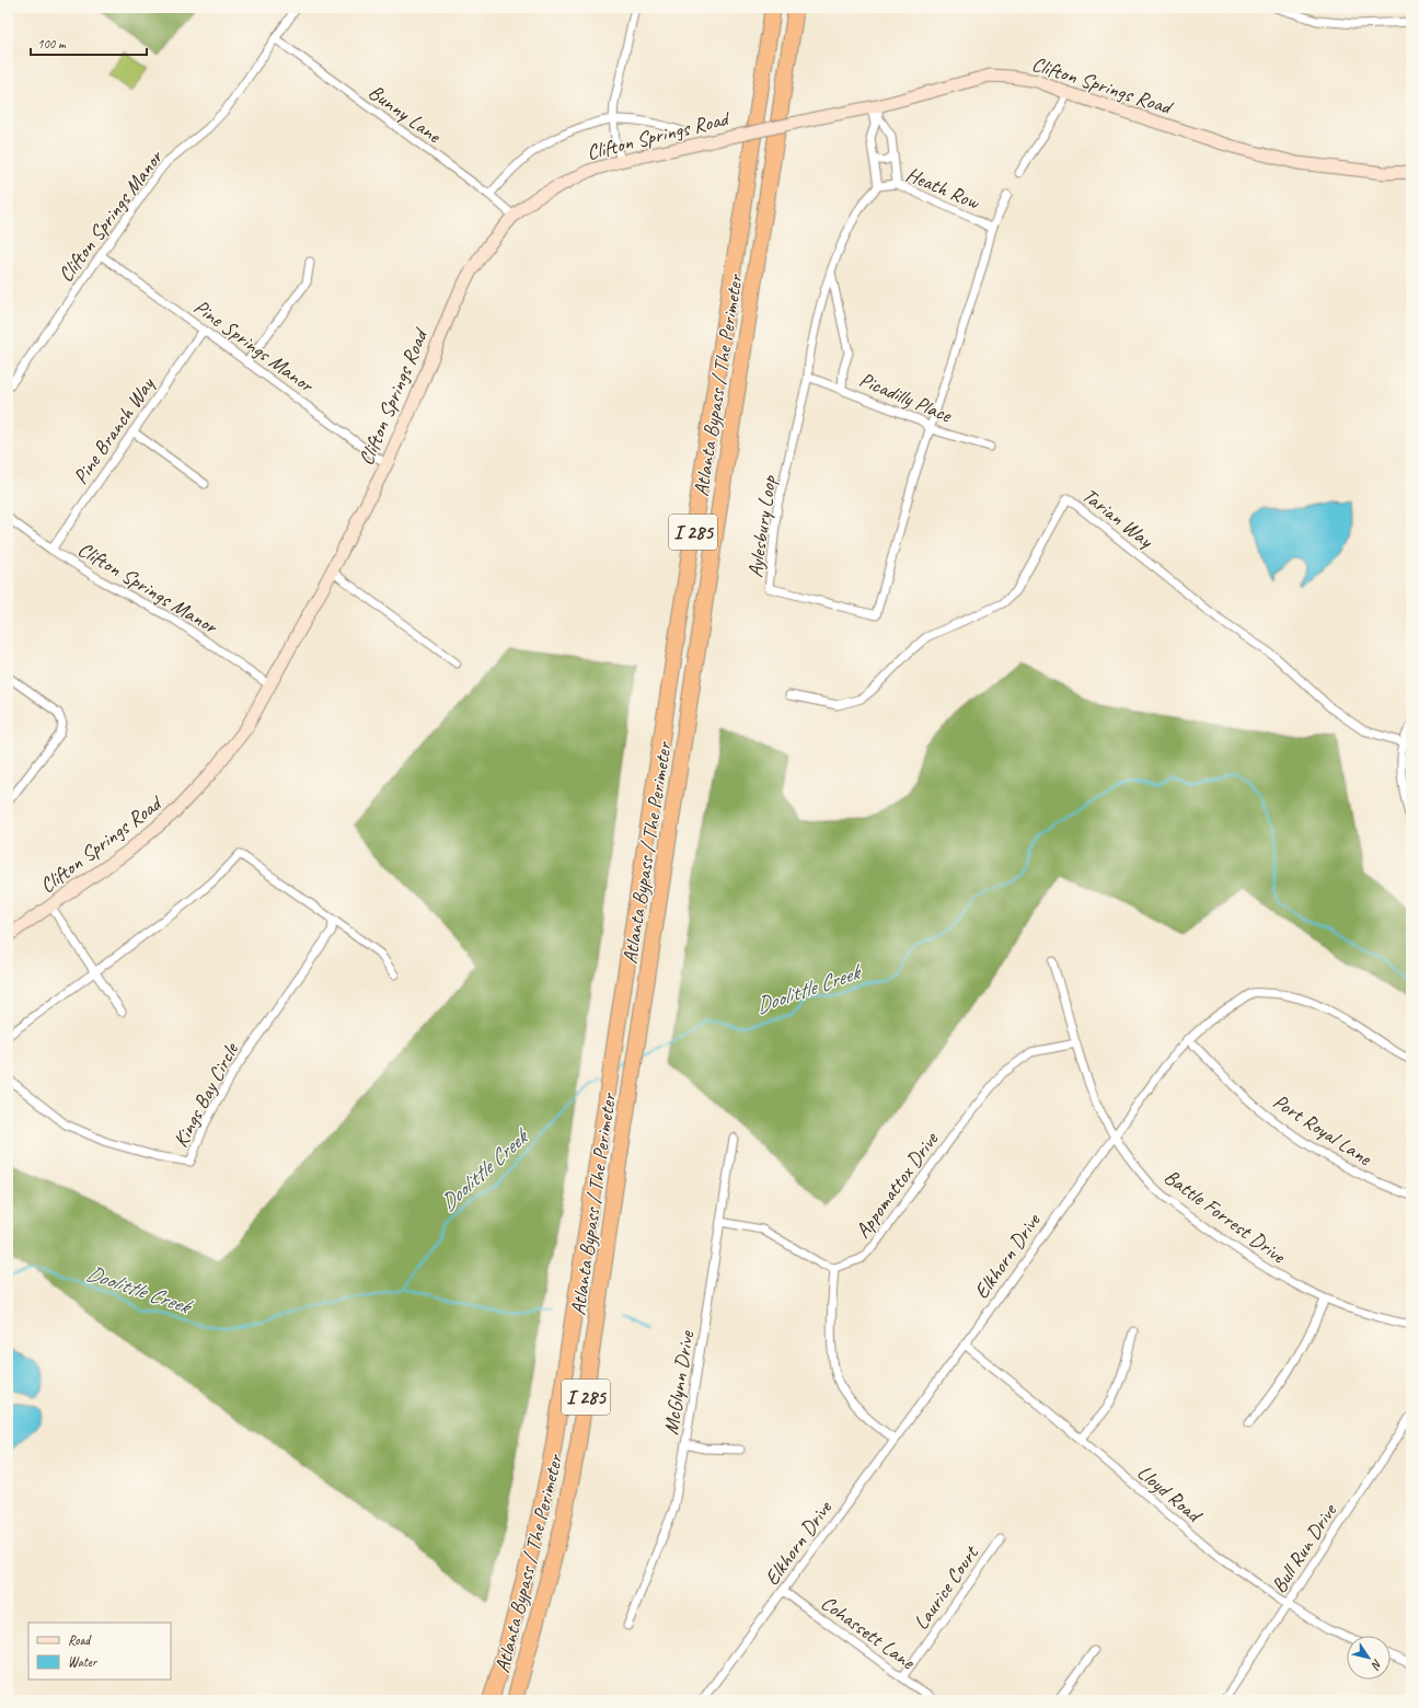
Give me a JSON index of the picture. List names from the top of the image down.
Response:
{
  "streets": {
    "highway": ["Atlanta Bypass / The Perimeter", "I 285"],
    "street": [
      "Clifton Springs Road",
      "Bunny Lane",
      "Heath Row",
      "Clifton Springs Manor",
      "Pine Springs Manor",
      "Picadilly Place",
      "Pine Branch Way",
      "Tarian Way",
      "Aylesbury Loop",
      "Kings Bay Circle",
      "Port Royal Lane",
      "Appomattox Drive",
      "Battle Forrest Drive",
      "Elkhorn Drive",
      "McGlynn Drive",
      "Lloyd Road",
      "Bull Run Drive",
      "Laurice Court",
      "Cohassett Lane"
    ]
  },
  "crossings": [
    ["Clifton Springs Road", "Bunny Lane"],
    ["Clifton Springs Road", "Clifton Springs Manor"],
    ["Clifton Springs Road", "Pine Springs Manor"],
    ["Bunny Lane", "Clifton Springs Manor"],
    ["Heath Row", "Aylesbury Loop"],
    ["Clifton Springs Manor", "Pine Springs Manor"],
    ["Clifton Springs Manor", "Pine Branch Way"],
    ["Pine Springs Manor", "Pine Branch Way"],
    ["Picadilly Place", "Aylesbury Loop"],
    ["Port Royal Lane", "Elkhorn Drive"],
    ["Appomattox Drive", "Battle Forrest Drive"],
    ["Battle Forrest Drive", "Elkhorn Drive"],
    ["Elkhorn Drive", "Lloyd Road"],
    ["Elkhorn Drive", "Cohassett Lane"],
    ["Lloyd Road", "Bull Run Drive"],
    ["Laurice Court", "Cohassett Lane"]
  ],
  "water": ["Doolittle Creek"],
  "legend": ["Road", "Water"],
  "scale_bar": "100 m",
  "north": "bottom right"
}
